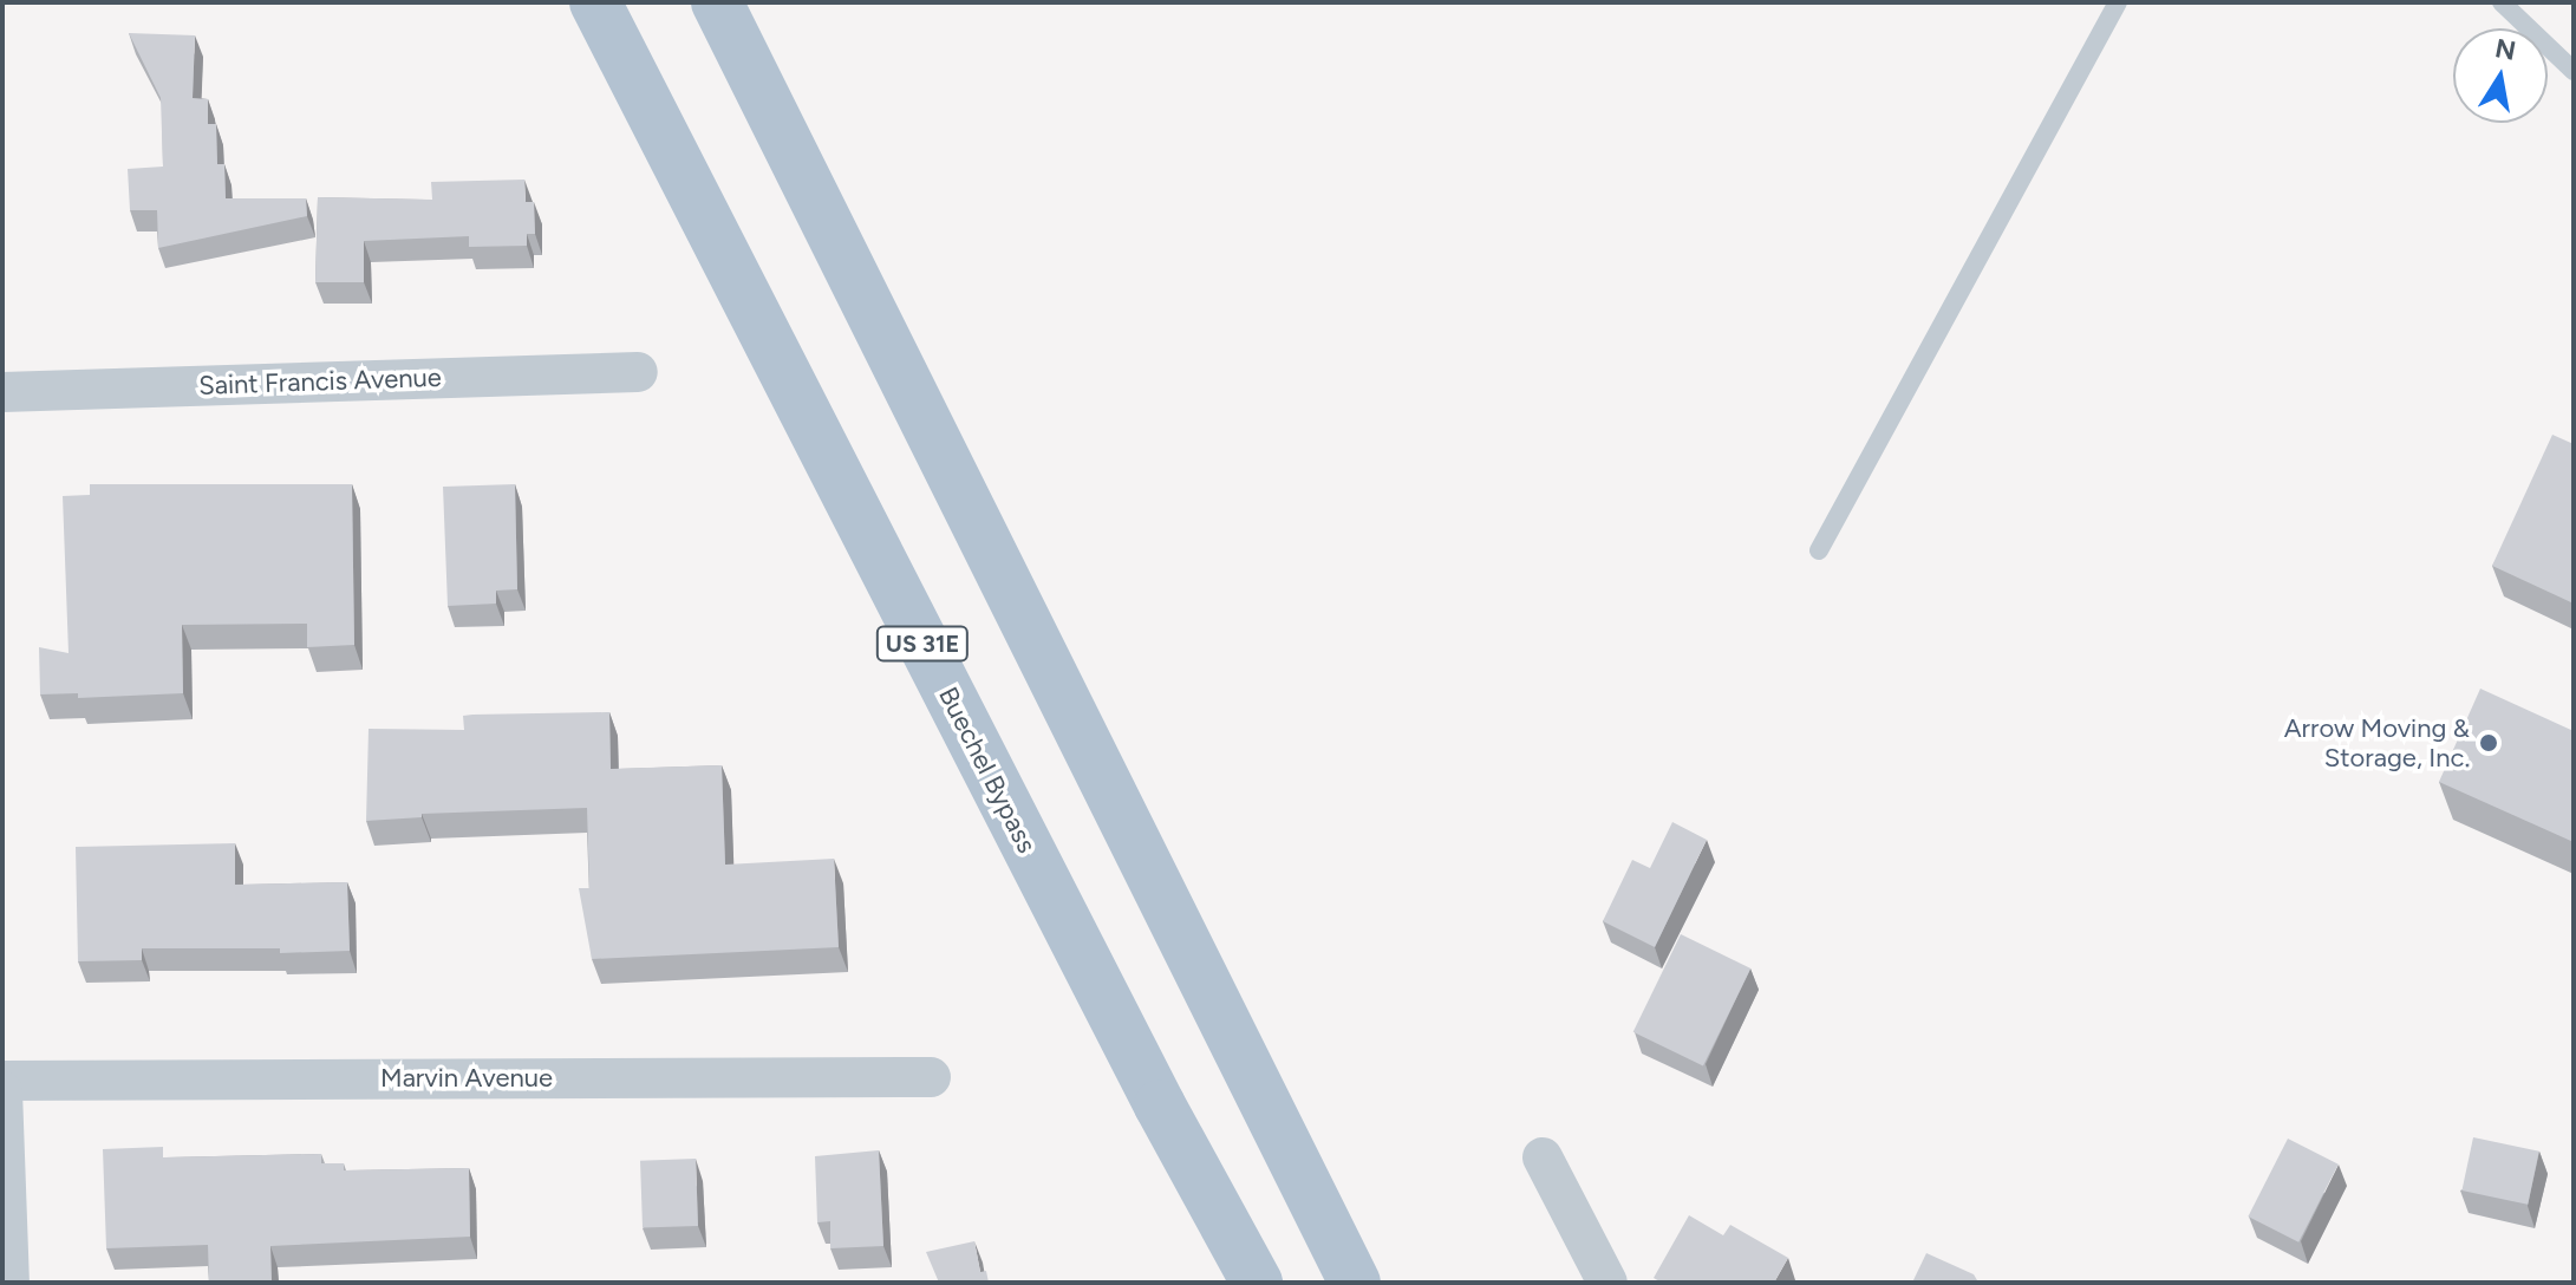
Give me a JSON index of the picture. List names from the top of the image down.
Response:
{
  "streets": {
    "main road": ["US 31E", "Buechel Bypass"],
    "street": ["Saint Francis Avenue", "Marvin Avenue"]
  },
  "places": ["Arrow Moving & Storage, Inc."],
  "north": "top"
}
